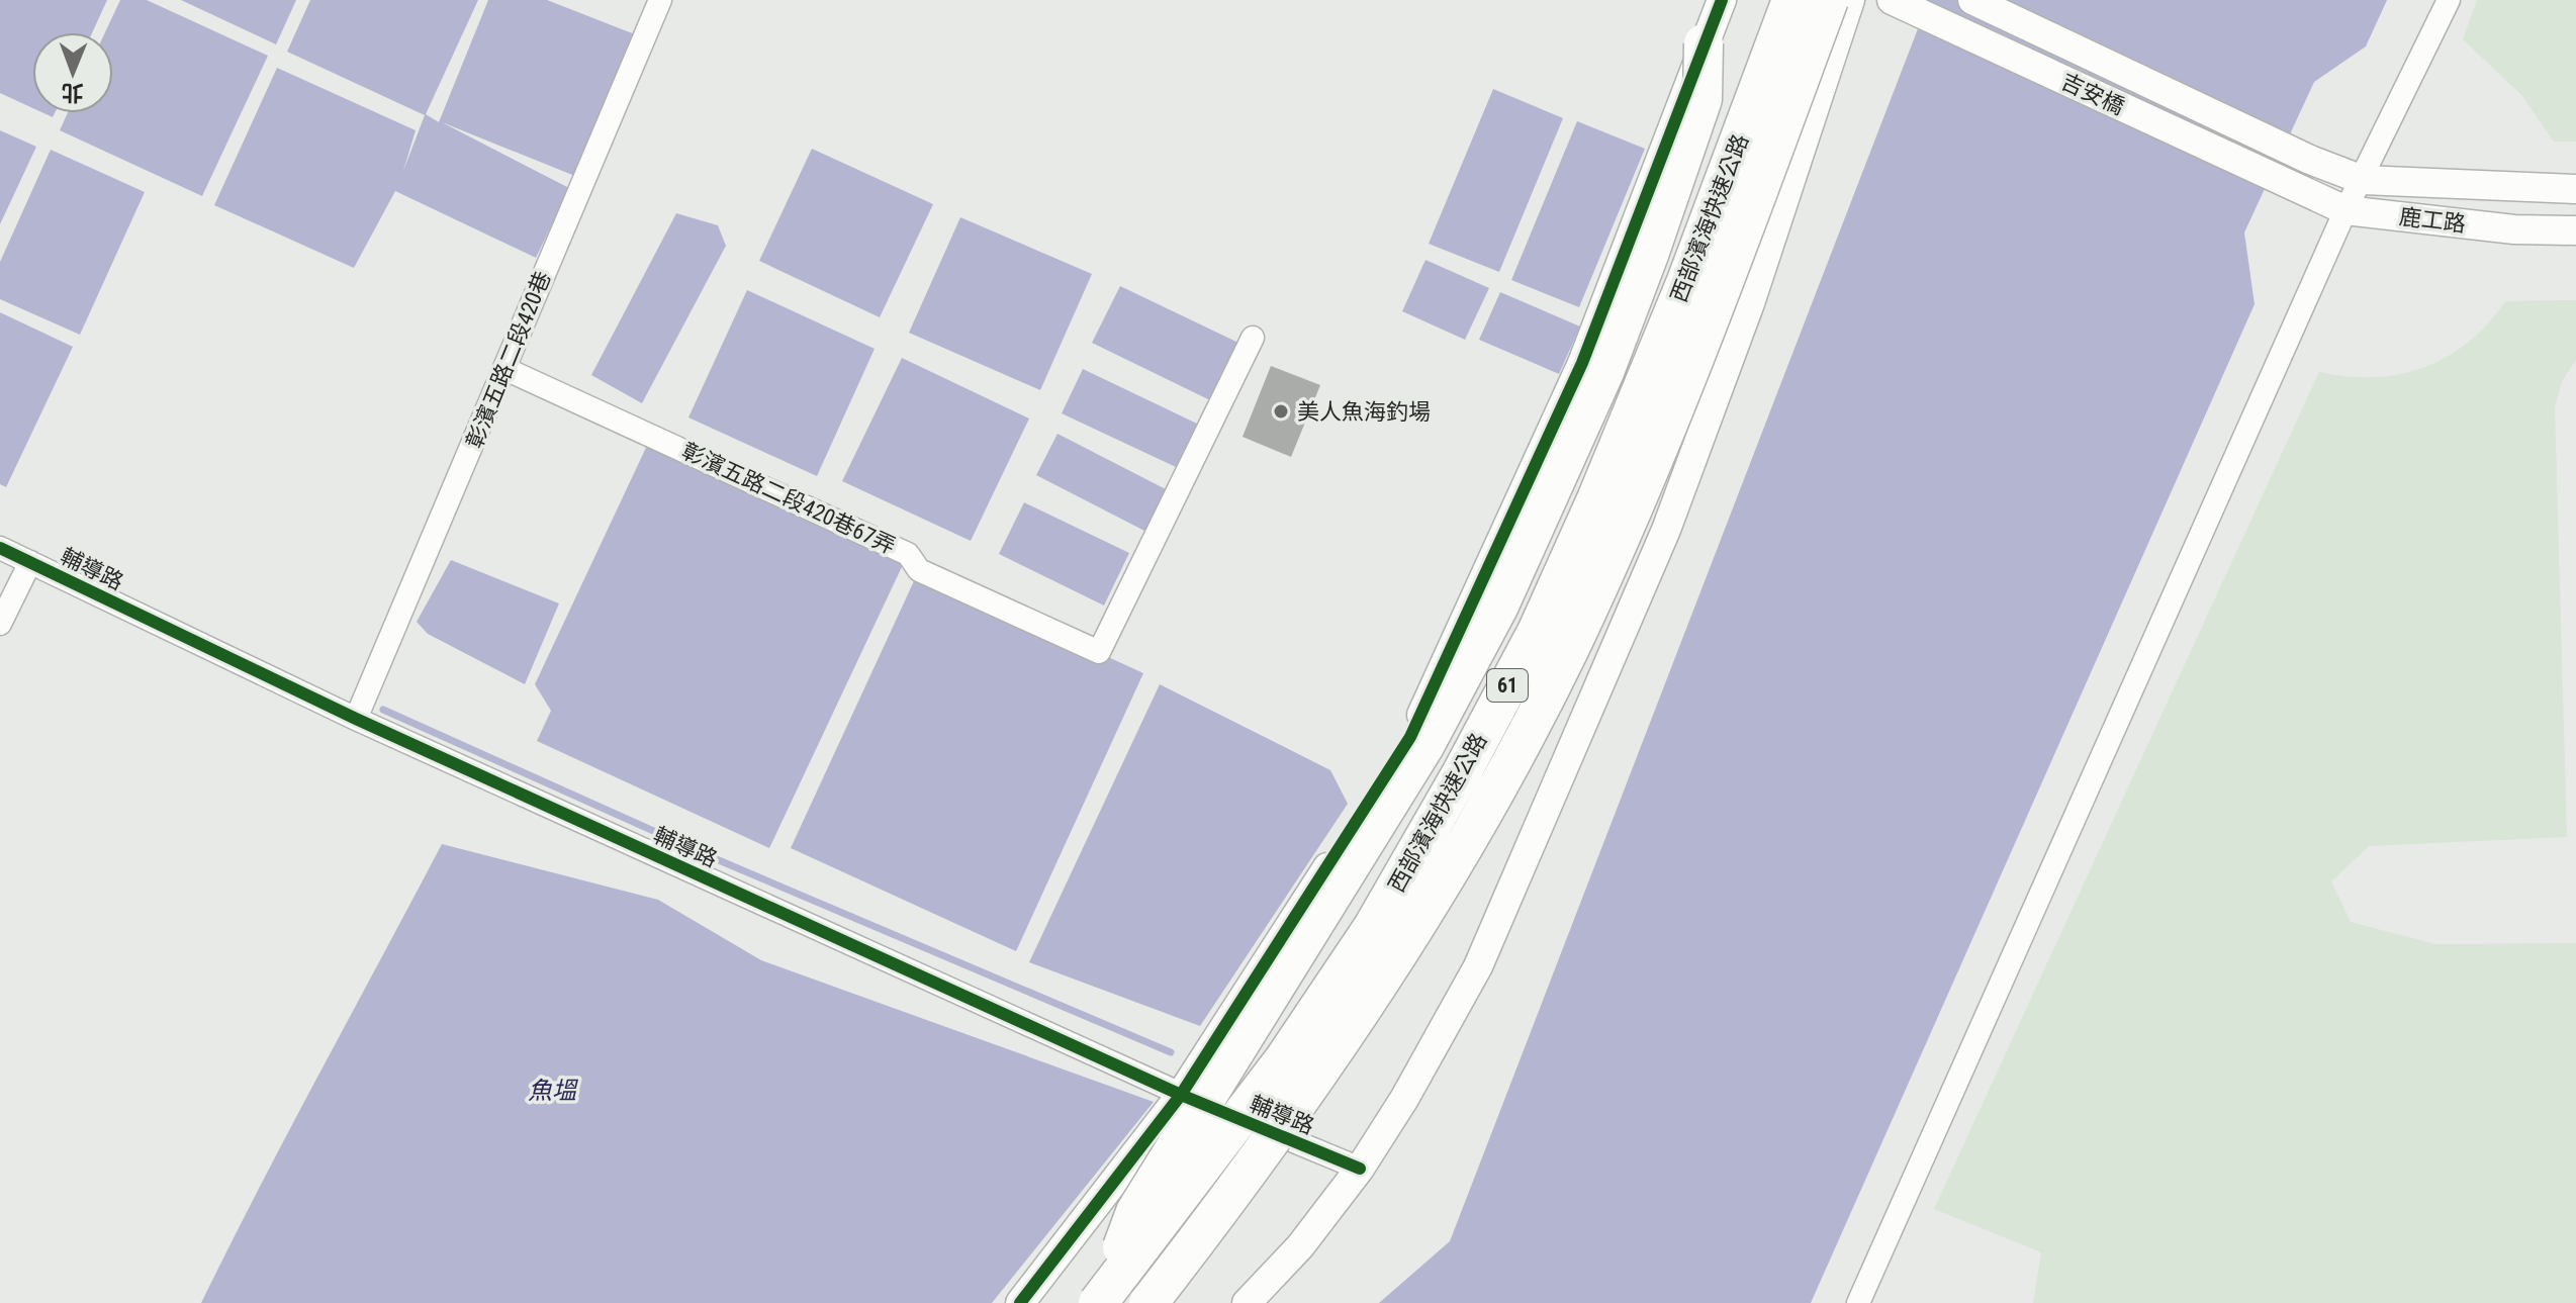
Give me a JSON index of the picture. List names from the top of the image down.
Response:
{
  "streets": {
    "highway": ["西部濱海快速公路", "61"],
    "street": [
      "吉安橋",
      "鹿工路",
      "彰濱五路二段420巷",
      "彰濱五路二段420巷67弄",
      "輔導路"
    ]
  },
  "crossings": [
    ["吉安橋", "鹿工路"],
    ["彰濱五路二段420巷", "彰濱五路二段420巷67弄"],
    ["彰濱五路二段420巷", "輔導路"]
  ],
  "water": ["魚塭"],
  "places": ["美人魚海釣場"],
  "north": "bottom"
}
